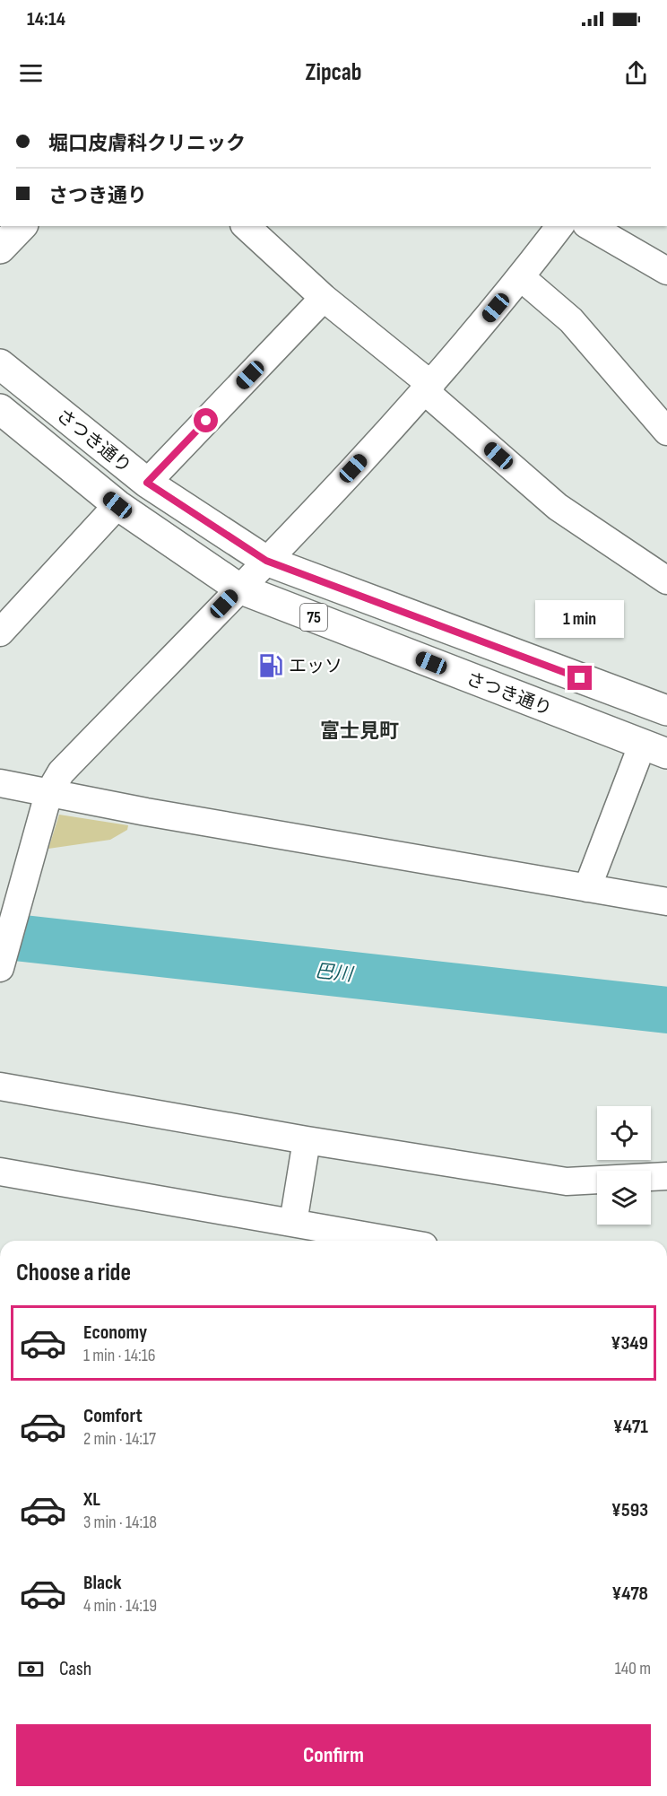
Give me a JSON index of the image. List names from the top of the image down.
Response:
{
  "streets": {
    "main road": ["さつき通り", "75"]
  },
  "districts": ["富士見町"],
  "water": ["巴川"],
  "places": {
    "fuel station": ["エッソ"]
  },
  "page": {
    "status": "14:14",
    "header": "Zipcab",
    "banner": ["堀口皮膚科クリニック", "さつき通り"],
    "bubble": "1 min",
    "heading": "Choose a ride",
    "list": [
      {
        "name": "Economy",
        "note": "1 min · 14:16",
        "value": "¥349"
      },
      {
        "name": "Comfort",
        "note": "2 min · 14:17",
        "value": "¥471"
      },
      {
        "name": "XL",
        "note": "3 min · 14:18",
        "value": "¥593"
      },
      {
        "name": "Black",
        "note": "4 min · 14:19",
        "value": "¥478"
      }
    ],
    "pay": ["Cash", "140 m"],
    "buttons": "Confirm"
  }
}
